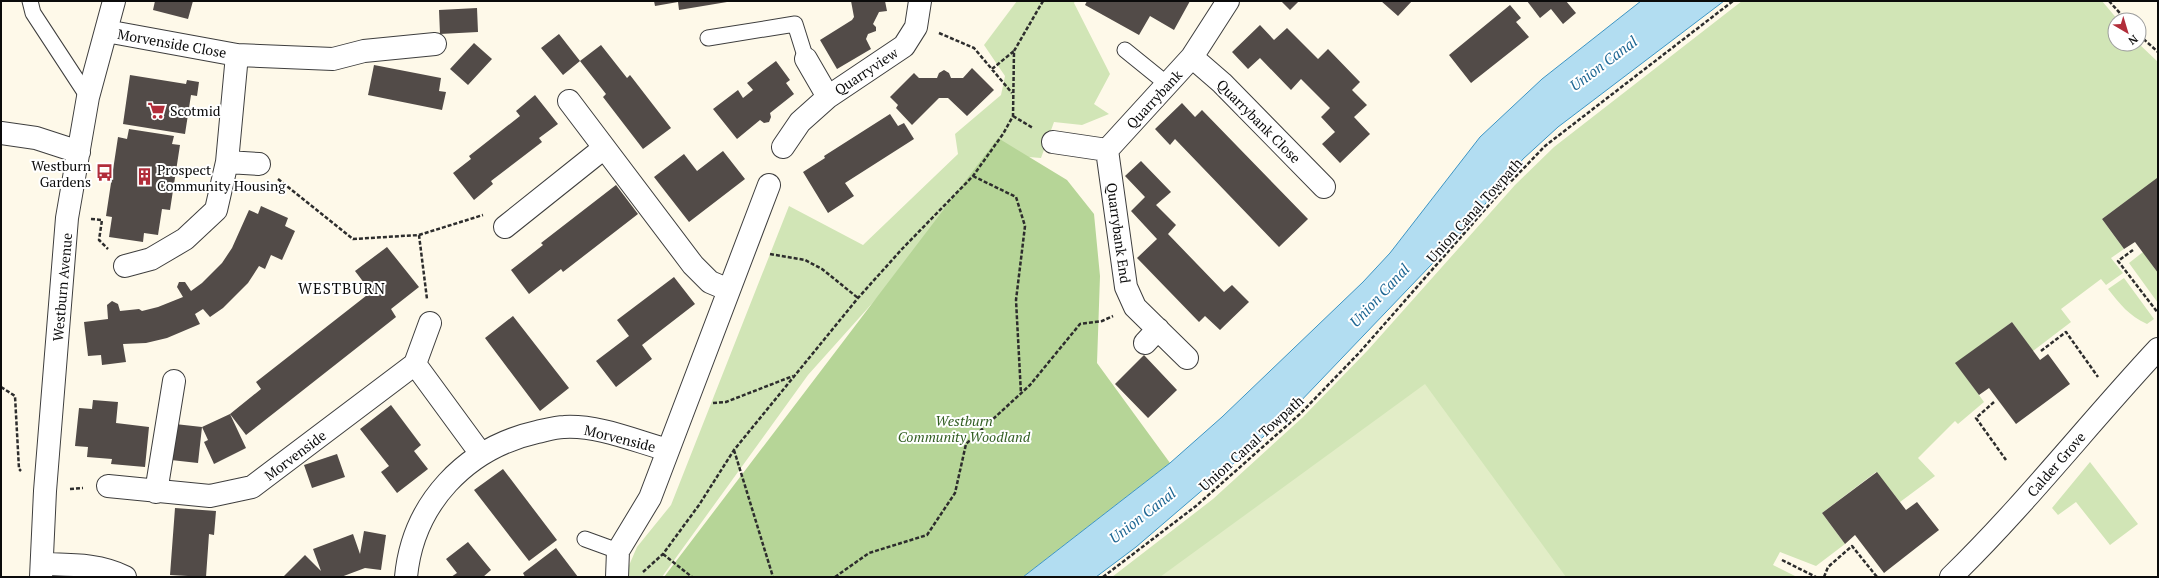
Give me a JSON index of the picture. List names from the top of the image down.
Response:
{
  "streets": {
    "street": [
      "Morvenside Close",
      "Quarryview",
      "Quarrybank",
      "Quarrybank Close",
      "Quarrybank End",
      "Westburn Avenue",
      "Morvenside",
      "Calder Grove"
    ],
    "path": ["Union Canal Towpath"]
  },
  "crossings": [
    ["Morvenside Close", "Westburn Avenue"],
    ["Quarrybank", "Quarrybank Close"],
    ["Quarrybank", "Quarrybank End"]
  ],
  "districts": ["WESTBURN"],
  "water": ["Union Canal"],
  "parks": ["Westburn Community Woodland"],
  "places": {
    "supermarket": ["Scotmid"],
    "bus stop": ["Westburn Gardens"],
    "building": ["Prospect Community Housing"]
  },
  "north": "bottom right"
}
